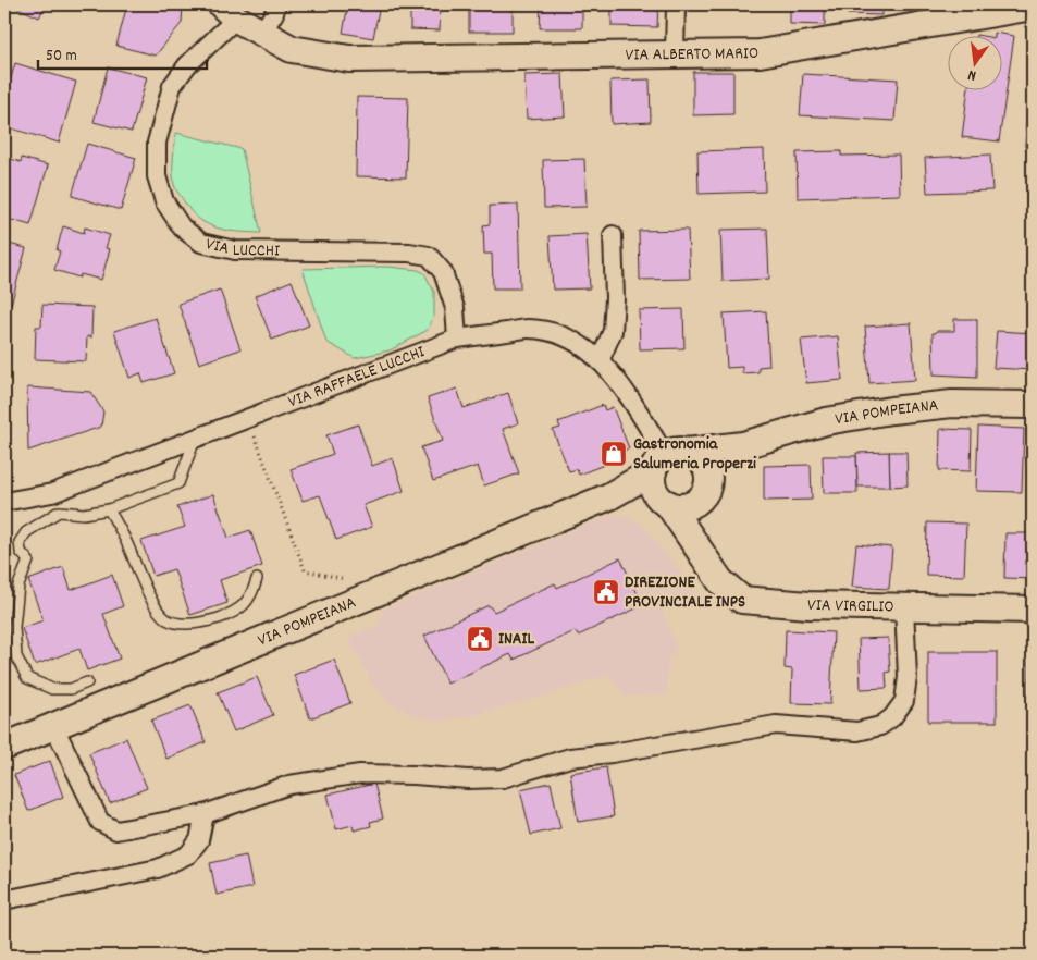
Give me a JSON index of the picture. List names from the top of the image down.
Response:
{
  "streets": {
    "main road": [
      "VIA ALBERTO MARIO",
      "VIA LUCCHI",
      "VIA POMPEIANA",
      "VIA VIRGILIO"
    ],
    "street": ["VIA RAFFAELE LUCCHI"]
  },
  "crossings": [
    ["VIA ALBERTO MARIO", "VIA LUCCHI"],
    ["VIA LUCCHI", "VIA RAFFAELE LUCCHI"],
    ["VIA RAFFAELE LUCCHI", "VIA POMPEIANA"],
    ["VIA RAFFAELE LUCCHI", "VIA VIRGILIO"],
    ["VIA POMPEIANA", "VIA VIRGILIO"]
  ],
  "places": {
    "shop": ["Gastronomia Salumeria Properzi"],
    "public building": ["DIREZIONE PROVINCIALE INPS", "INAIL"]
  },
  "scale_bar": "50 m",
  "north": "bottom"
}
